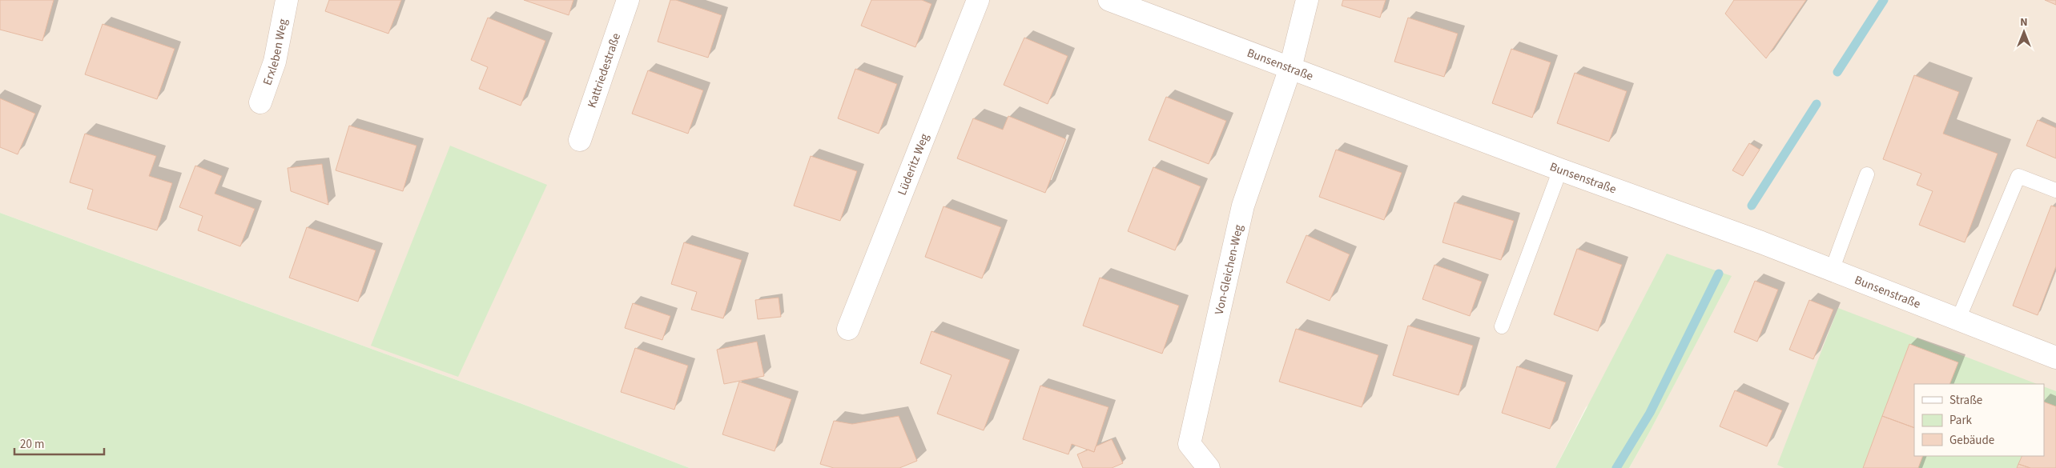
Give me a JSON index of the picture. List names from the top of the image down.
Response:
{
  "streets": {
    "street": [
      "Erxleben Weg",
      "Bunsenstraße",
      "Kattriedestraße",
      "Lüderitz Weg",
      "Von-Gleichen-Weg"
    ]
  },
  "crossings": [
    ["Bunsenstraße", "Von-Gleichen-Weg"]
  ],
  "legend": ["Straße", "Park", "Gebäude"],
  "scale_bar": "20 m",
  "north": "top"
}
